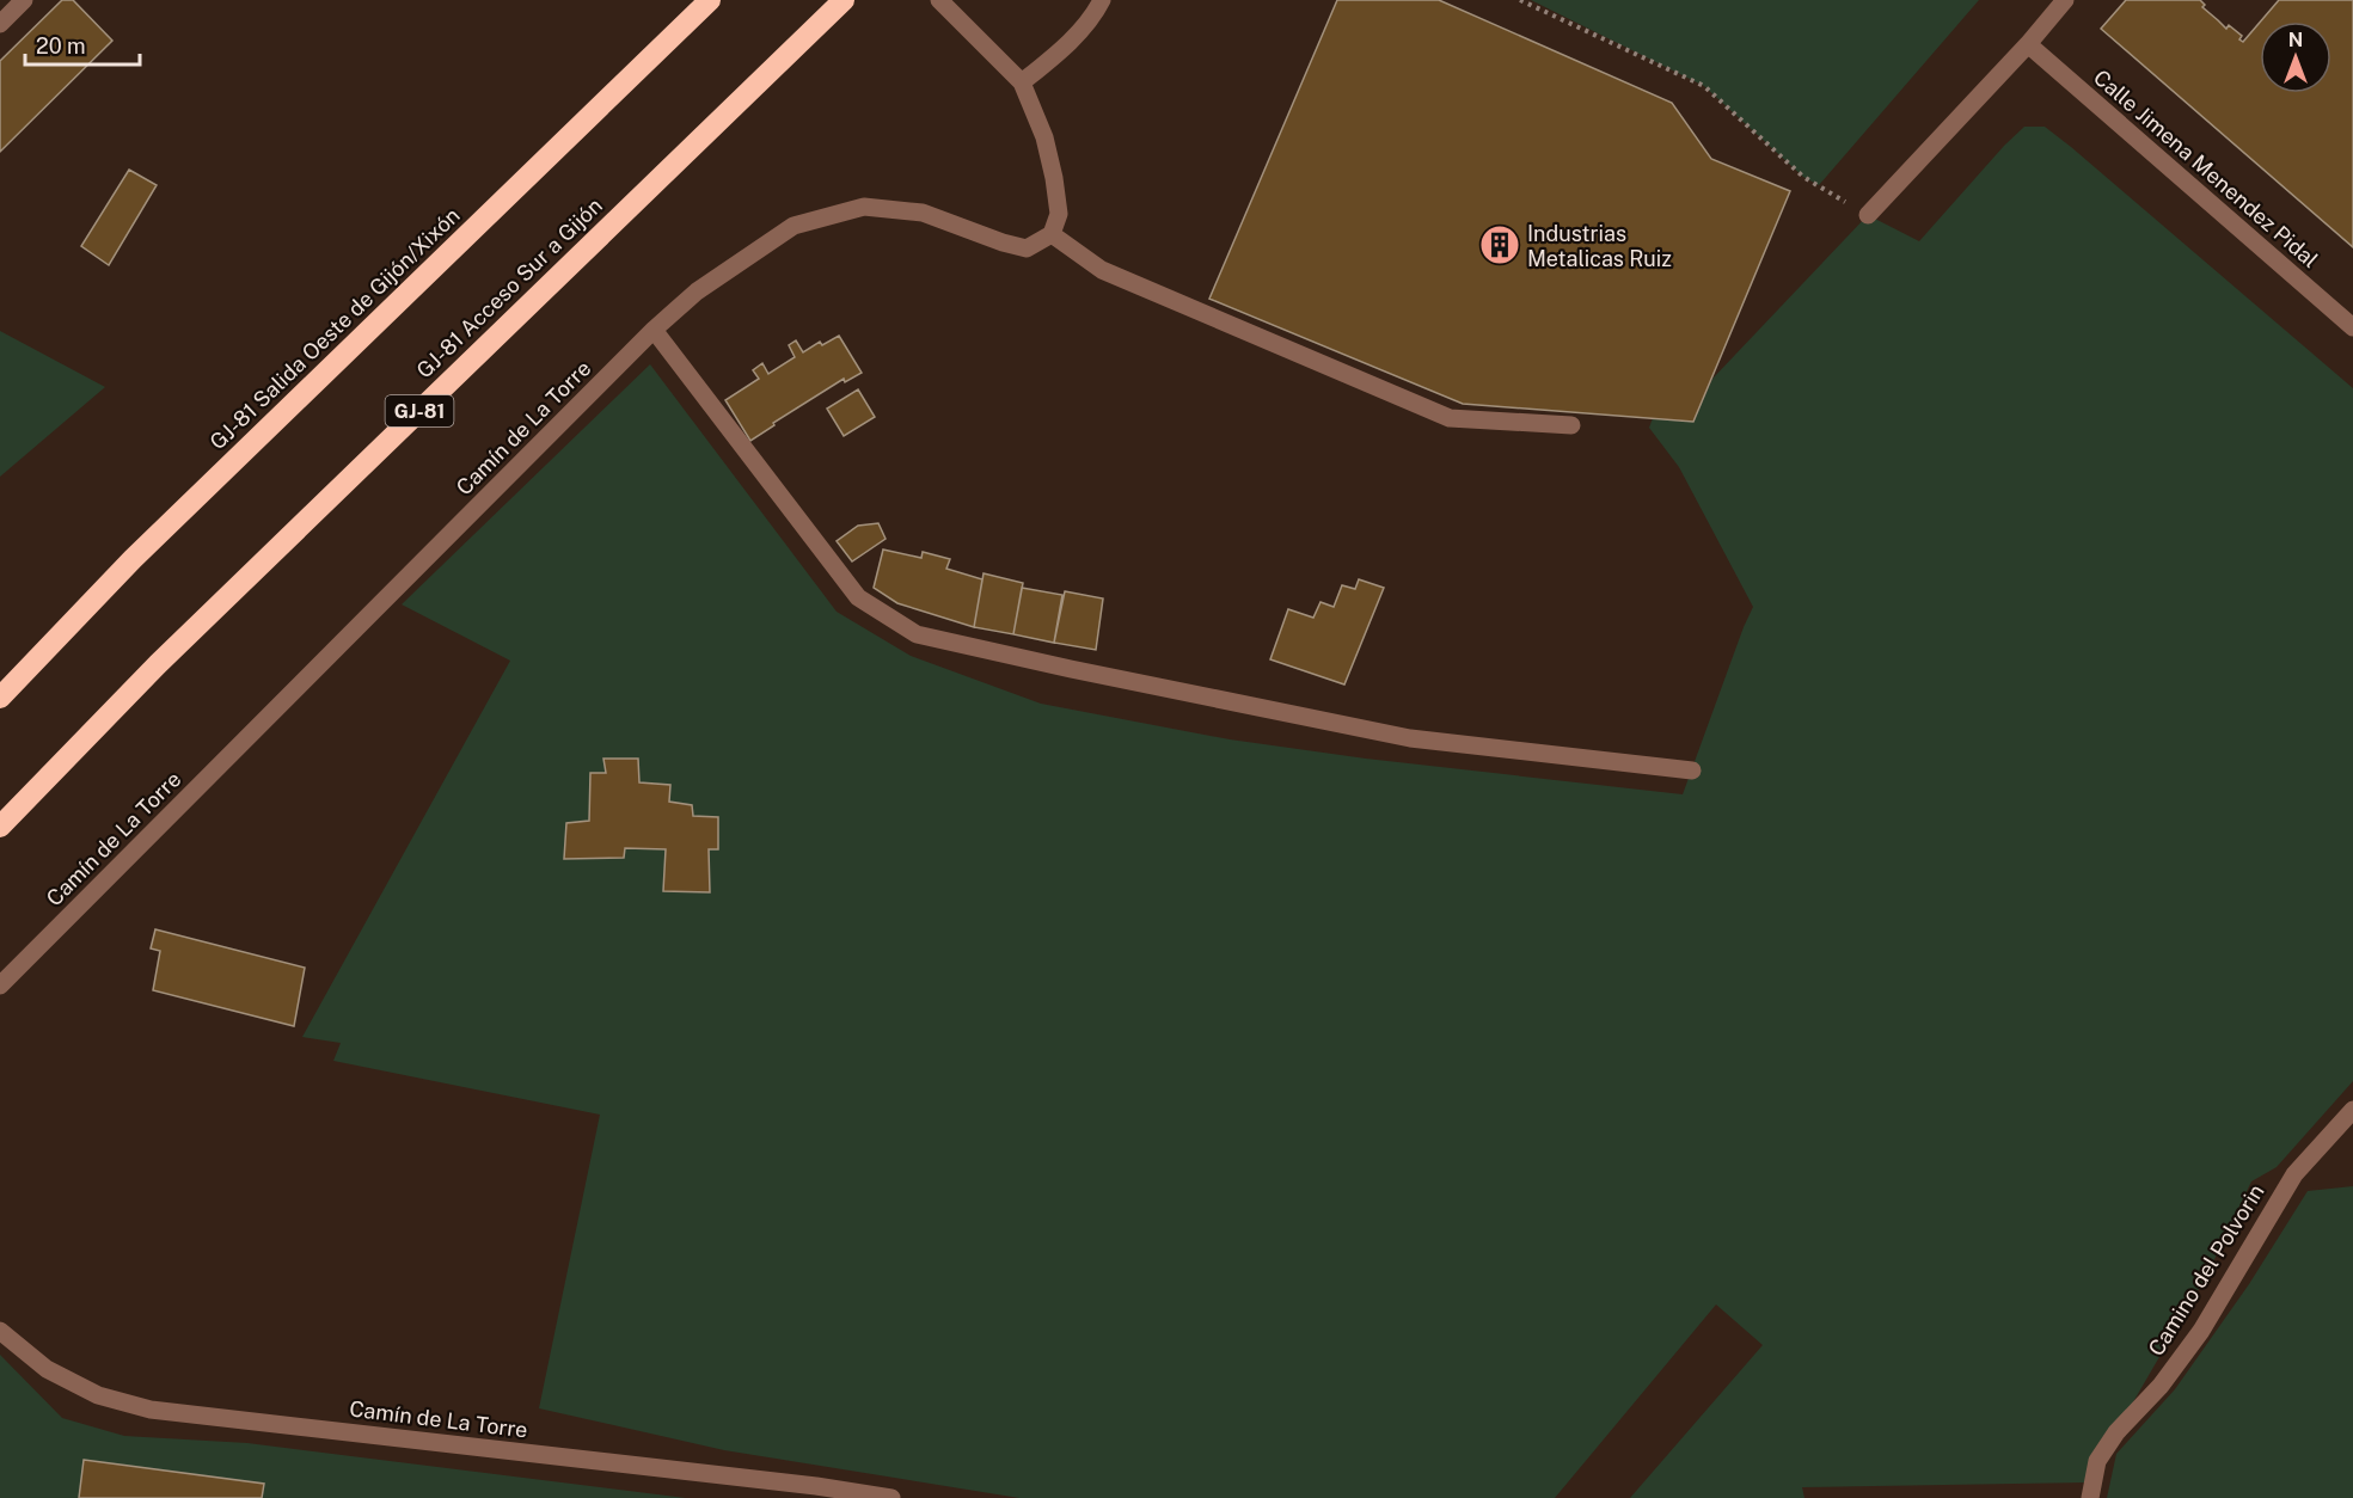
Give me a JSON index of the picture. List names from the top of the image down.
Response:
{
  "streets": {
    "highway": ["GJ-81 Acceso Sur a Gijón", "GJ-81 Salida Oeste de Gijón/Xixón", "GJ-81"],
    "street": ["Calle Jimena Menendez Pidal", "Camín de La Torre", "Camino del Polvorin"]
  },
  "places": {
    "building": ["Industrias Metalicas Ruiz"]
  },
  "scale_bar": "20 m",
  "north": "top"
}
